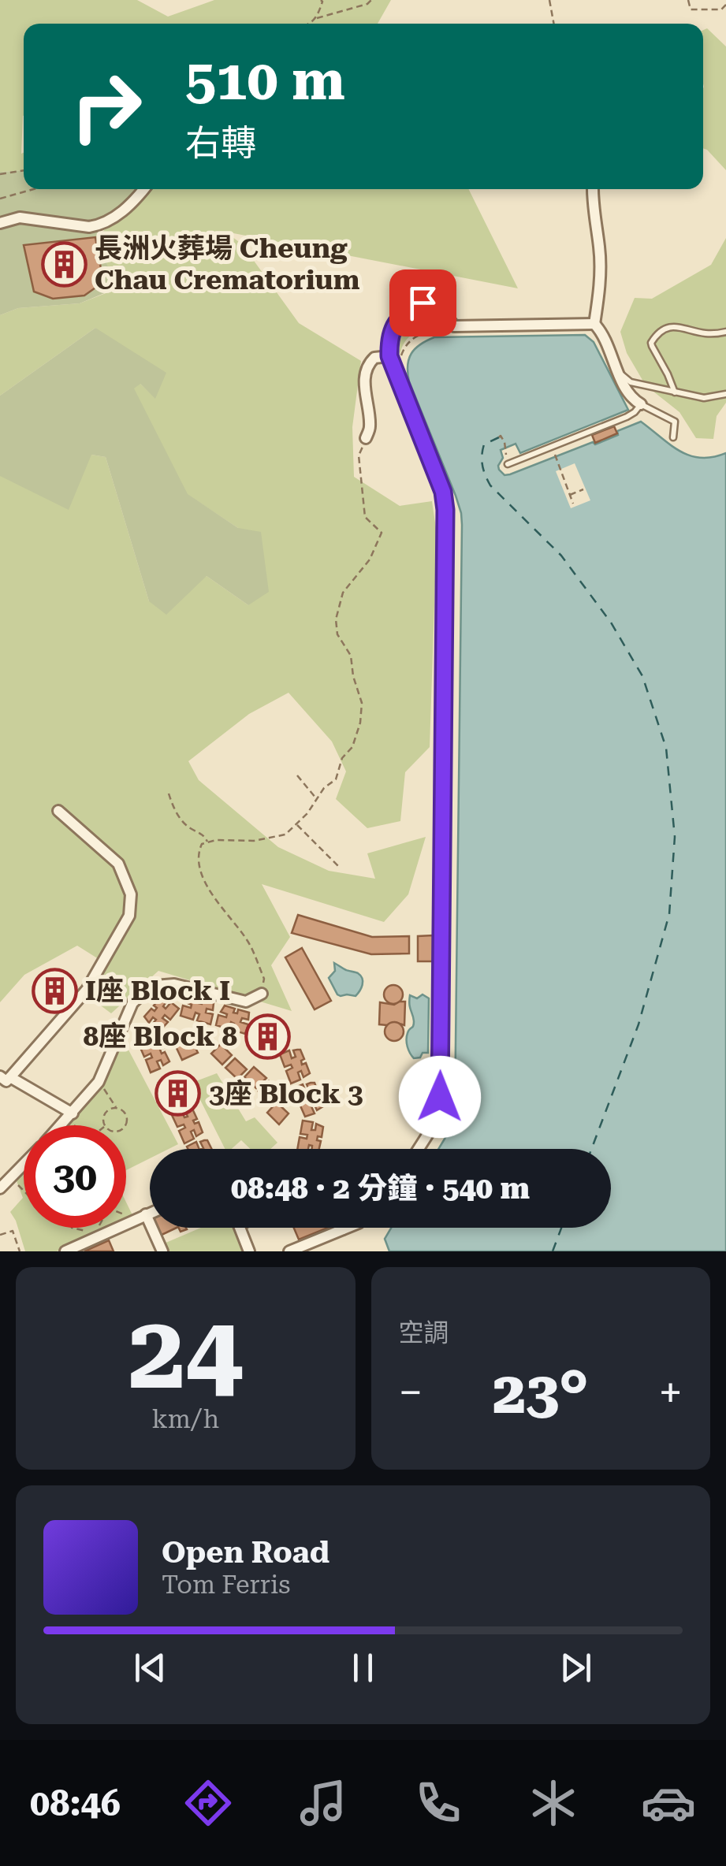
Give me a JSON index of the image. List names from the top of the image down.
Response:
{
  "places": {
    "building": [
      "長洲火葬場 Cheung Chau Crematorium",
      "I座 Block I",
      "8座 Block 8",
      "3座 Block 3"
    ]
  },
  "page": {
    "turn": ["510 m", "右轉"],
    "limit": "30",
    "trip": "08:48 · 2 分鐘 · 540 m",
    "tile": [
      ["24", "km/h"],
      "空調"
    ],
    "heat": ["−", "23°", "+"],
    "song": ["Open Road", "Tom Ferris"],
    "tabs": "08:46"
  }
}
